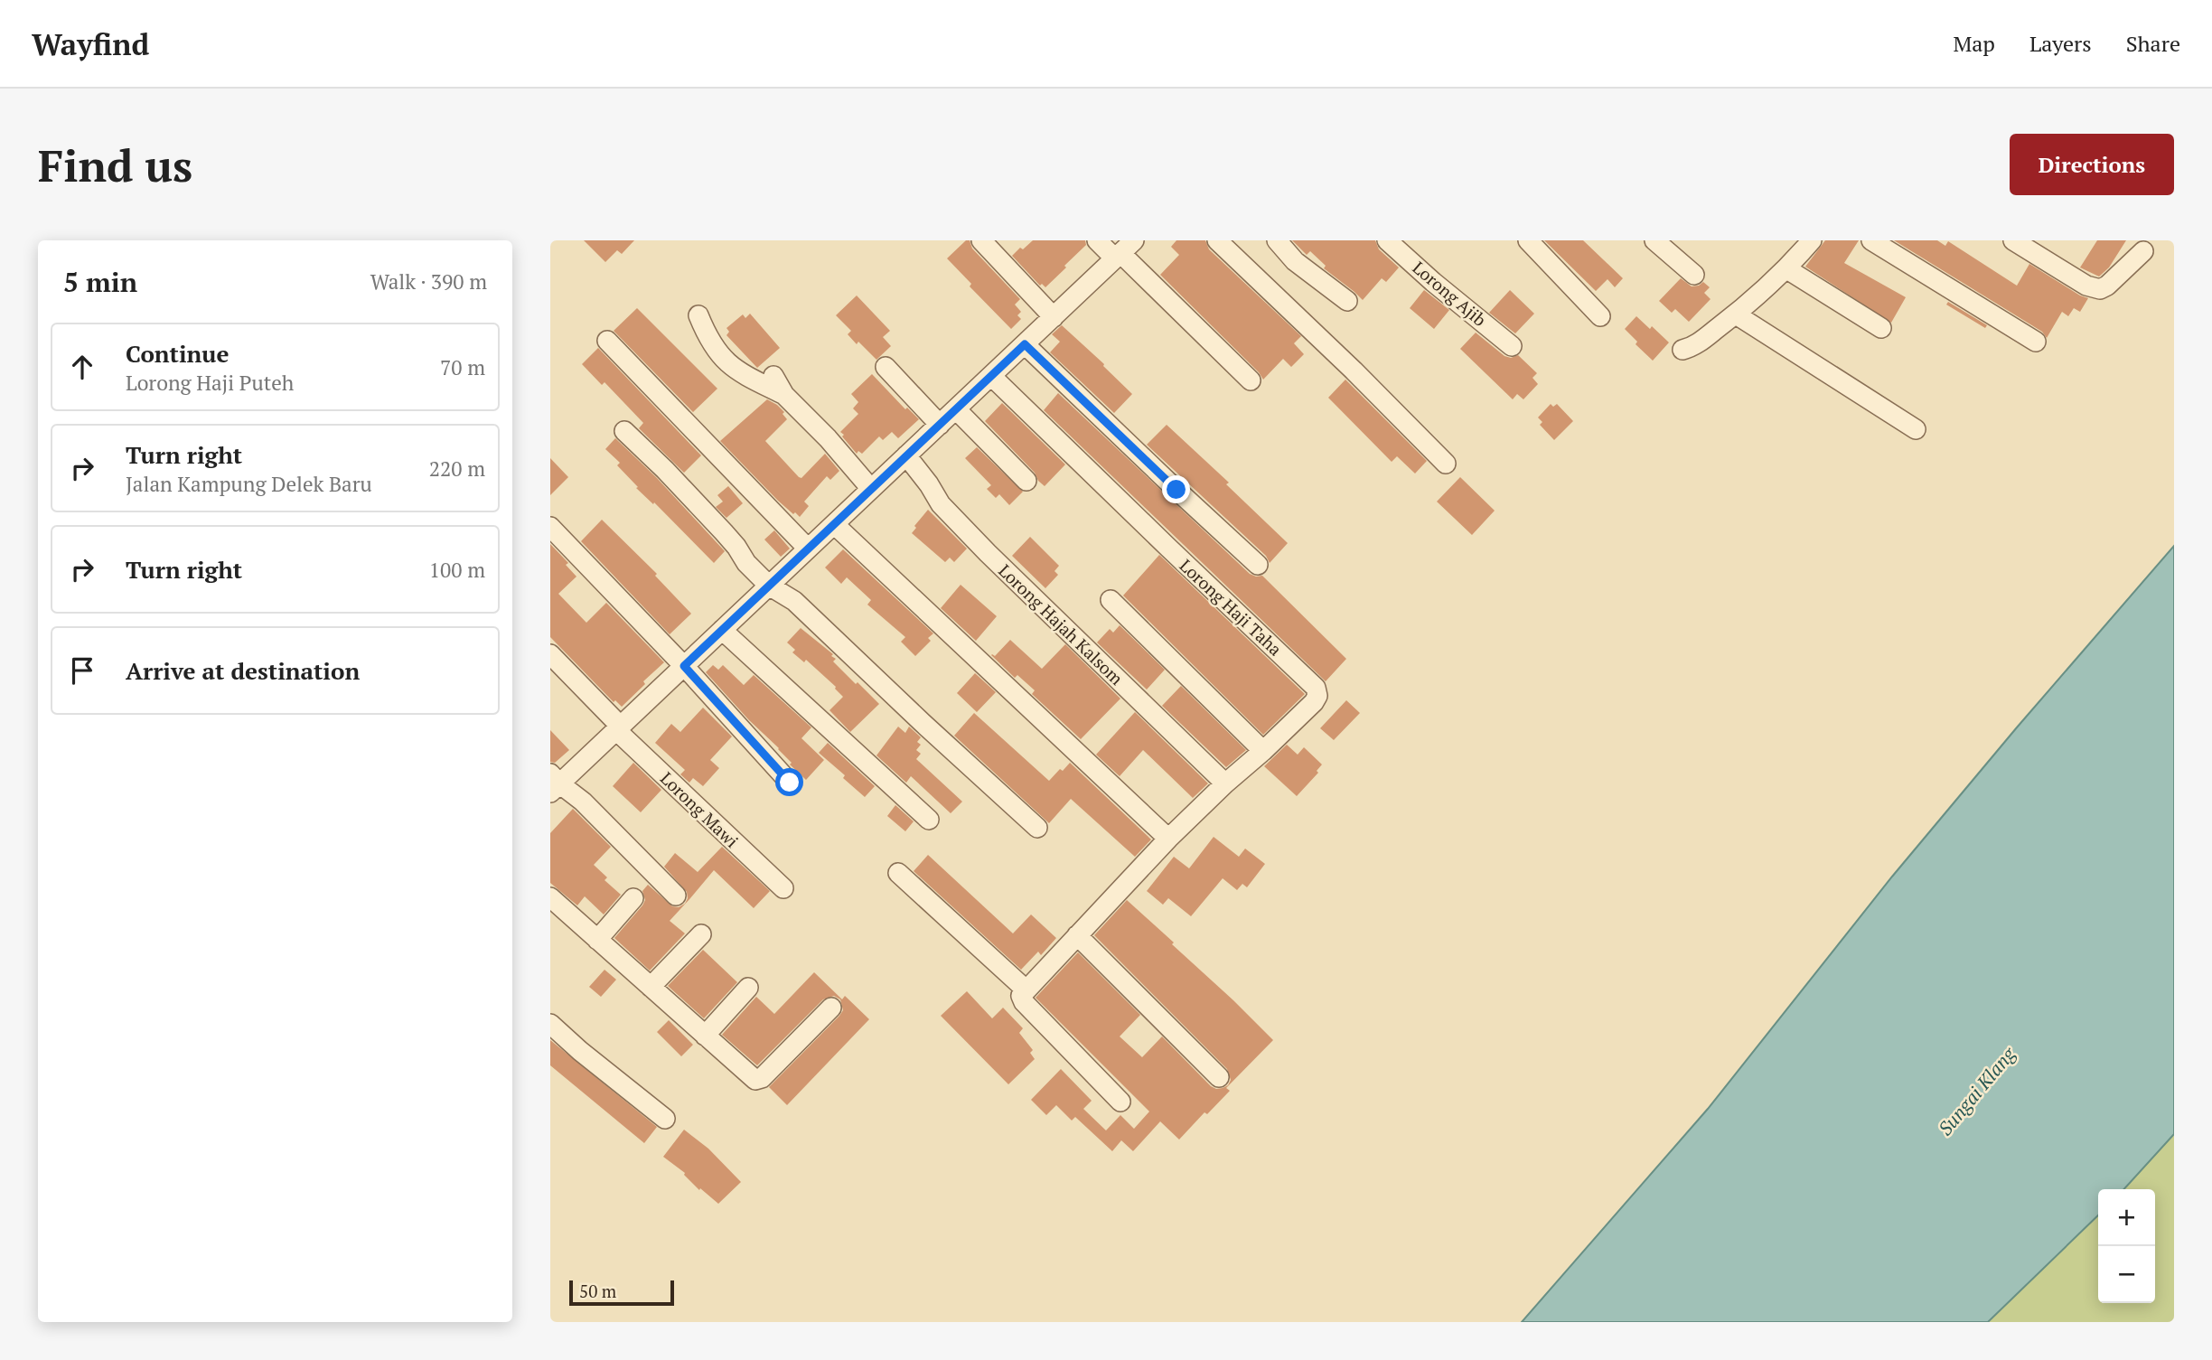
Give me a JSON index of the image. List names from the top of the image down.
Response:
{
  "streets": {
    "street": [
      "Lorong Ajib",
      "Lorong Haji Taha",
      "Lorong Hajah Kalsom",
      "Lorong Mawi"
    ]
  },
  "crossings": [
    ["Lorong Haji Taha", "Lorong Hajah Kalsom"]
  ],
  "water": ["Sungai Klang"],
  "scale_bar": "50 m",
  "page": {
    "header": "Wayfind",
    "nav": ["Map", "Layers", "Share"],
    "buttons": "Directions",
    "title": "Find us",
    "heading": ["5 min", "Walk · 390 m"],
    "list": [
      ["Continue", "Lorong Haji Puteh", "70 m"],
      ["Turn right", "Jalan Kampung Delek Baru", "220 m"],
      ["Turn right", "100 m"],
      "Arrive at destination"
    ],
    "map_buttons": ["+", "−"],
    "scale": "50 m"
  }
}
